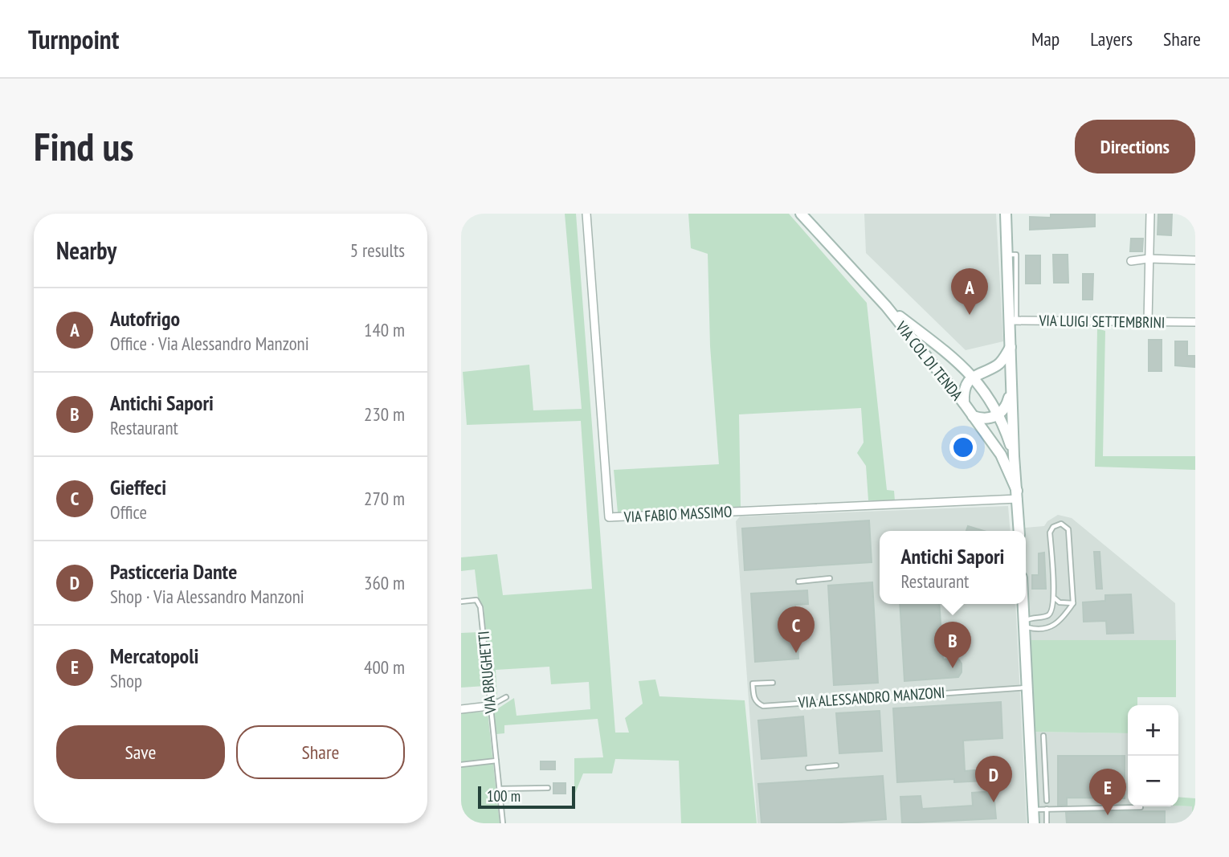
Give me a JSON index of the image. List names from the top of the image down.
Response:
{
  "streets": {
    "main road": ["VIA COL DI TENDA"],
    "street": ["VIA LUIGI SETTEMBRINI", "VIA FABIO MASSIMO"],
    "lane": ["VIA BRUGHETTI", "VIA ALESSANDRO MANZONI"]
  },
  "crossings": [
    ["VIA COL DI TENDA", "VIA FABIO MASSIMO"]
  ],
  "scale_bar": "100 m",
  "page": {
    "header": "Turnpoint",
    "nav": ["Map", "Layers", "Share"],
    "buttons": [
      "Directions",
      ["Save", "Share"]
    ],
    "title": "Find us",
    "heading": ["Nearby", "5 results"],
    "pins": [
      "A",
      "C",
      "B",
      "D",
      "E"
    ],
    "list": [
      {
        "mark": "A",
        "name": "Autofrigo",
        "note": "Office · Via Alessandro Manzoni",
        "value": "140 m"
      },
      {
        "mark": "B",
        "name": "Antichi Sapori",
        "note": "Restaurant",
        "value": "230 m"
      },
      {
        "mark": "C",
        "name": "Gieffeci",
        "note": "Office",
        "value": "270 m"
      },
      {
        "mark": "D",
        "name": "Pasticceria Dante",
        "note": "Shop · Via Alessandro Manzoni",
        "value": "360 m"
      },
      {
        "mark": "E",
        "name": "Mercatopoli",
        "note": "Shop",
        "value": "400 m"
      }
    ],
    "popup": ["Antichi Sapori", "Restaurant"],
    "map_buttons": ["+", "−"],
    "scale": "100 m"
  }
}
